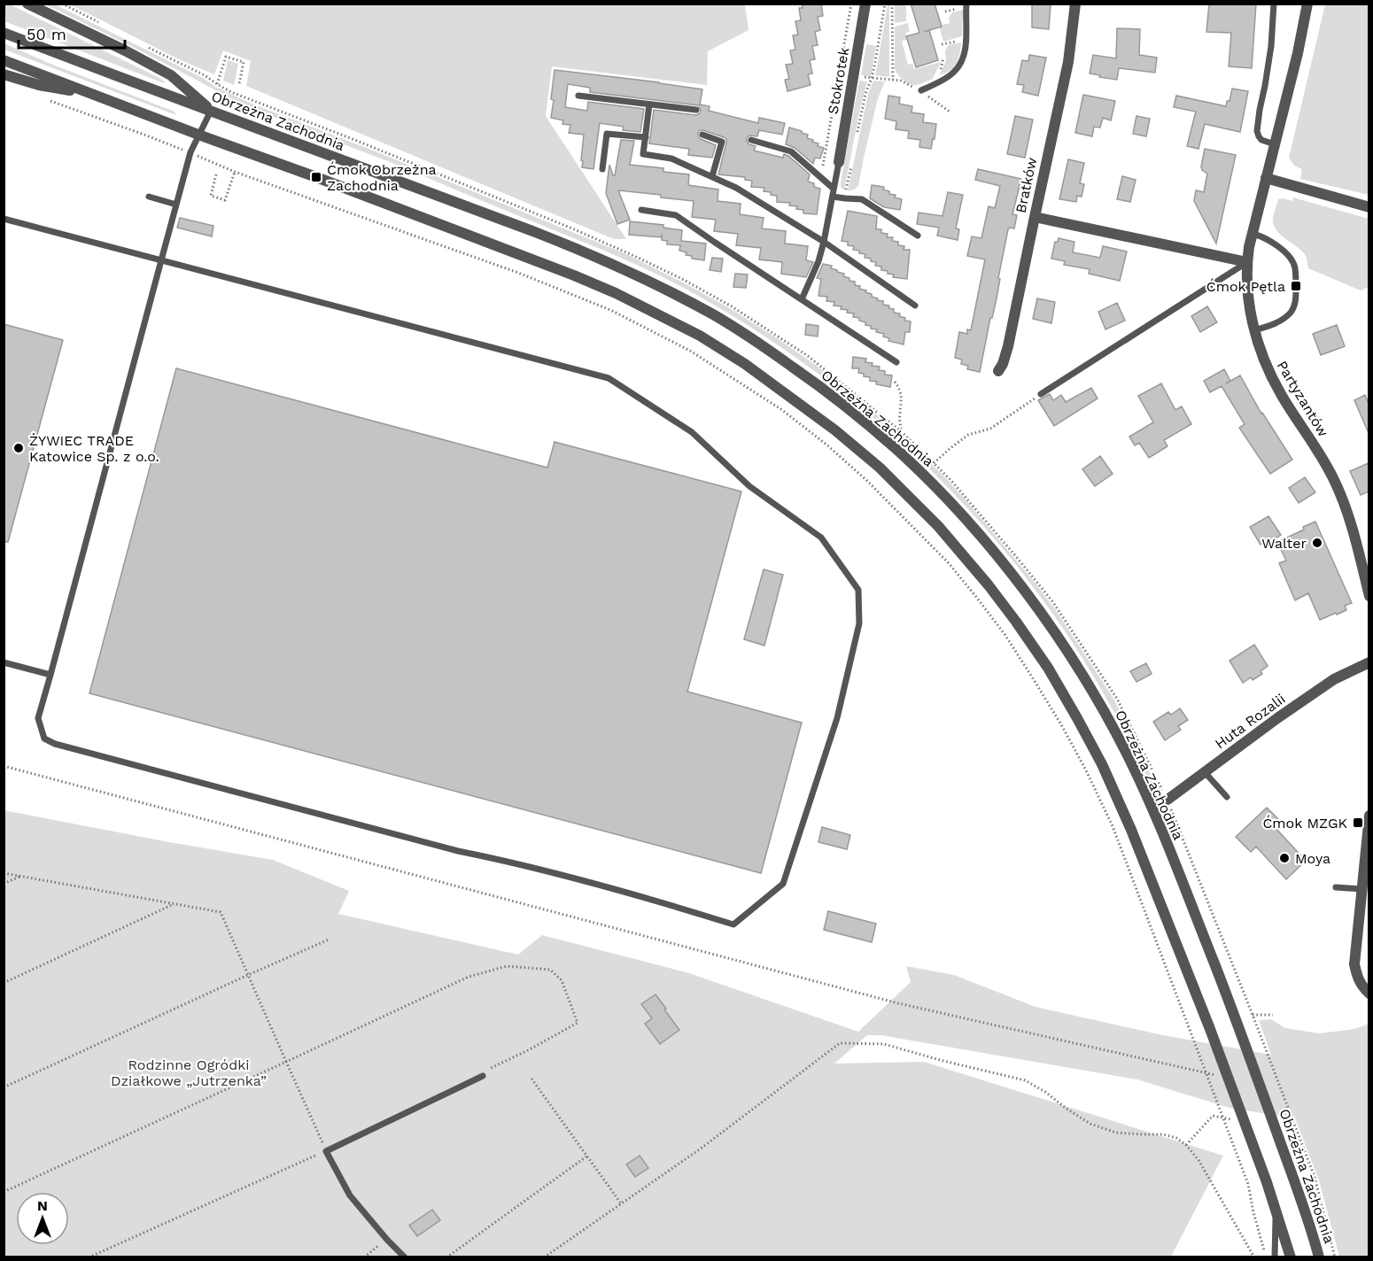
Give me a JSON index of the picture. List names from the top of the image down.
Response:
{
  "streets": {
    "street": [
      "Stokrotek",
      "Obrzeżna Zachodnia",
      "Bratków",
      "Partyzantów",
      "Huta Rozalii"
    ]
  },
  "crossings": [
    ["Obrzeżna Zachodnia", "Huta Rozalii"]
  ],
  "parks": ["Rodzinne Ogródki Działkowe „Jutrzenka”"],
  "places": {
    "transit": ["Ćmok Obrzeżna Zachodnia", "Ćmok Pętla", "Ćmok MZGK"],
    "other": ["ŻYWIEC TRADE Katowice Sp. z o.o.", "Walter", "Moya"]
  },
  "scale_bar": "50 m",
  "north": "top"
}
